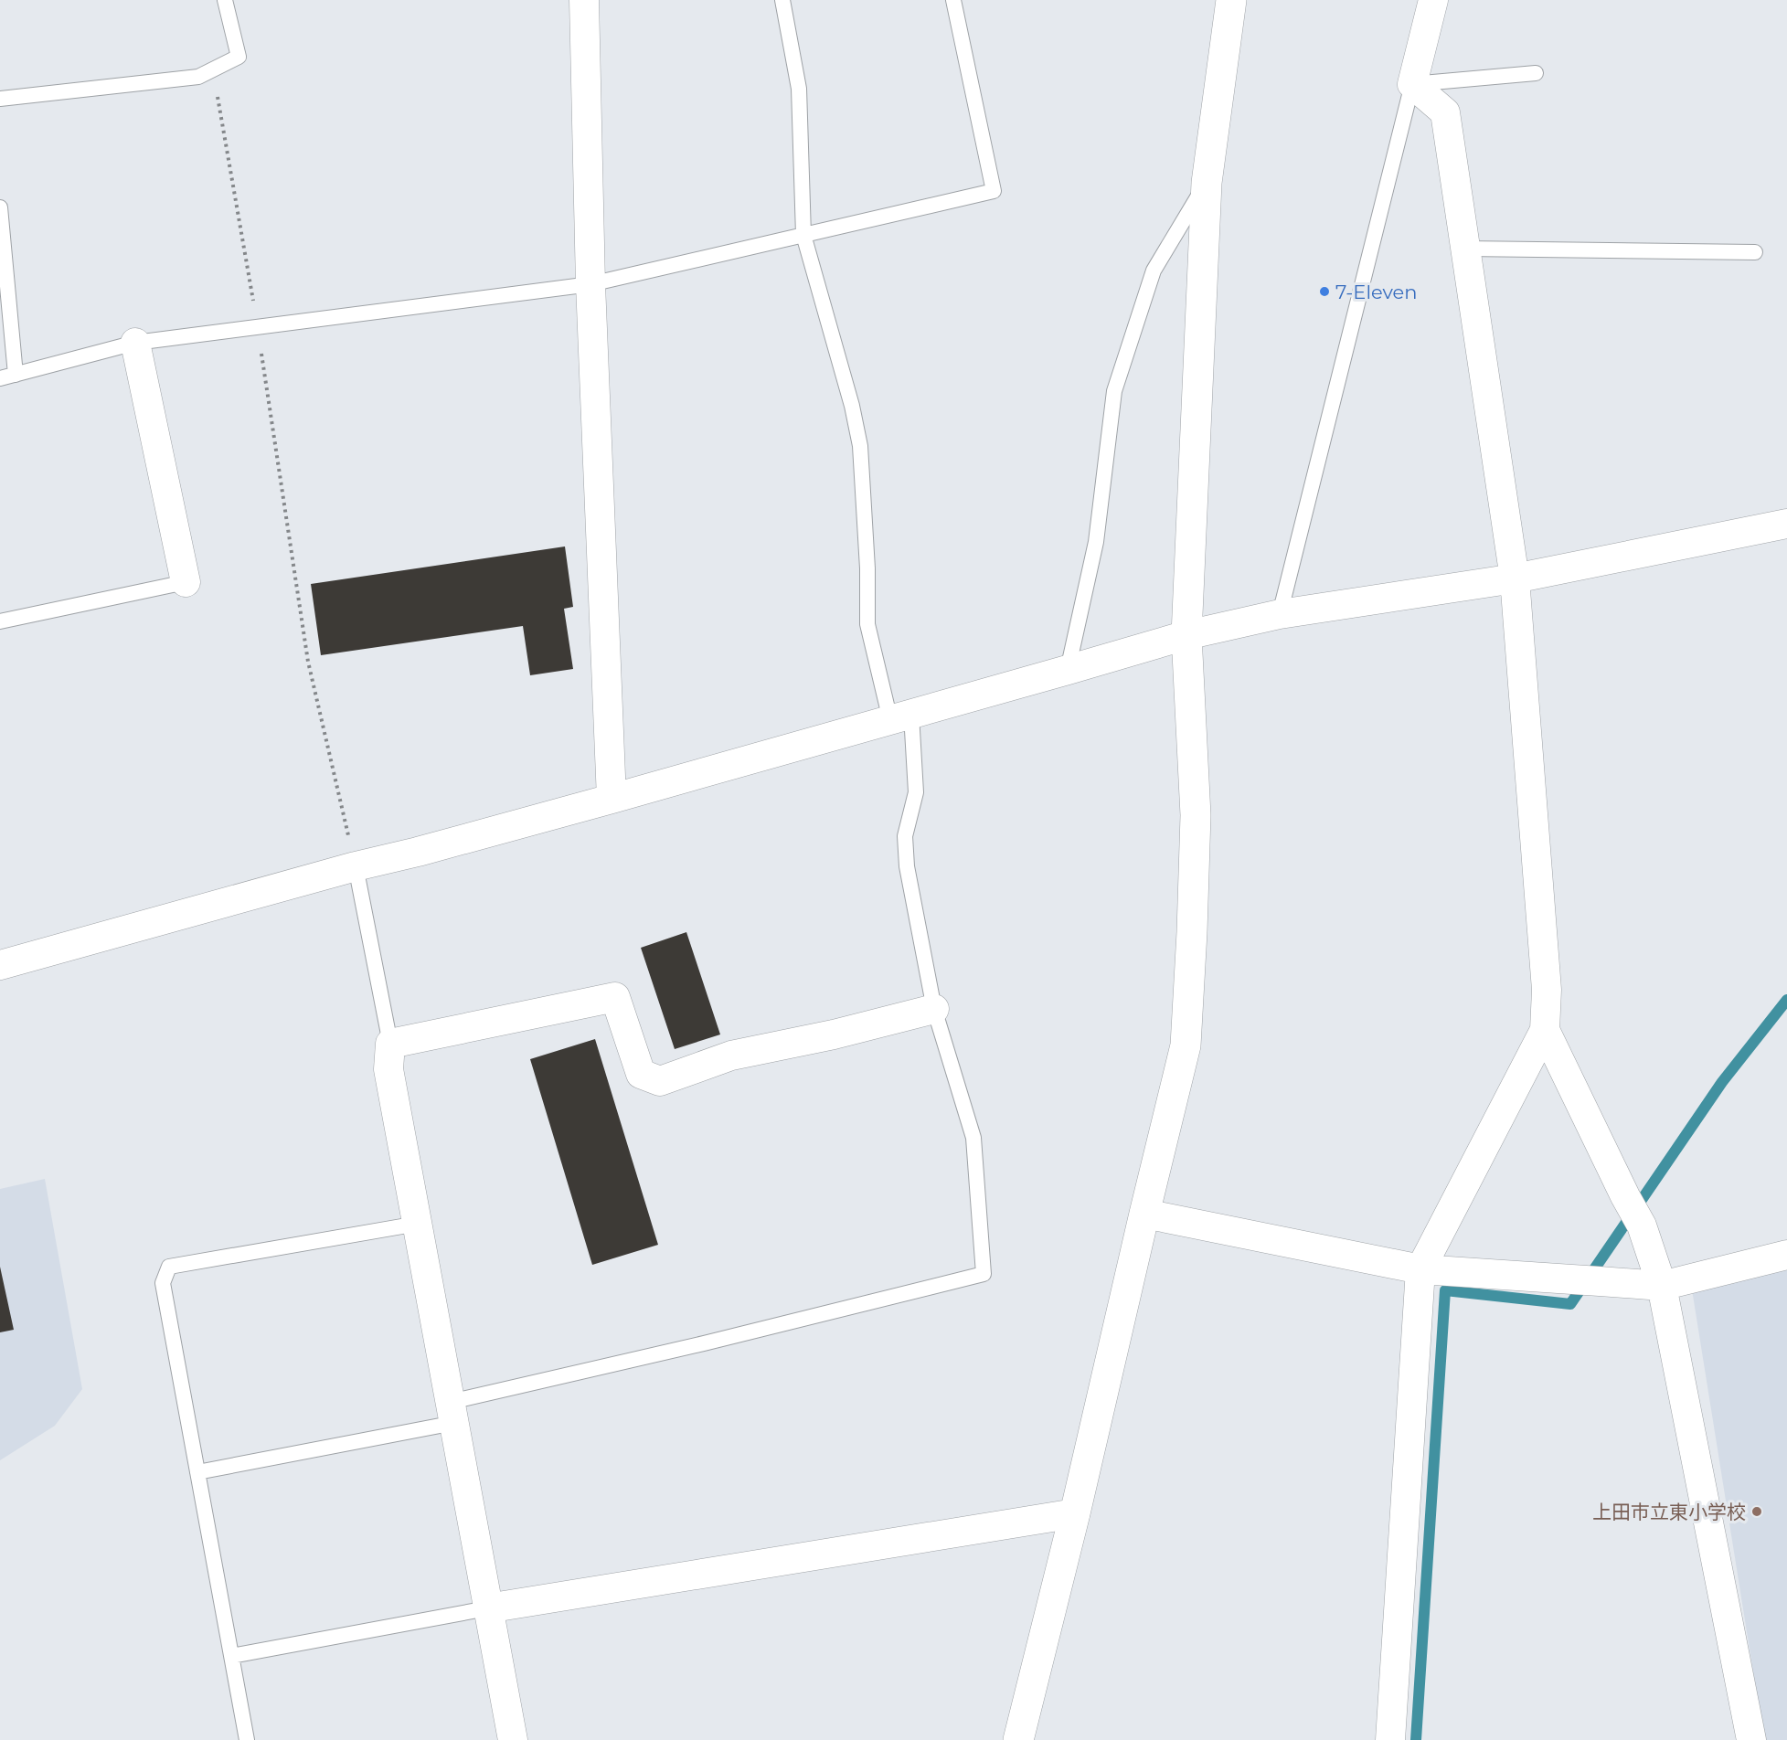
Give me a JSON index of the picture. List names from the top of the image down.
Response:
{
  "places": ["7-Eleven", "上田市立東小学校"]
}
